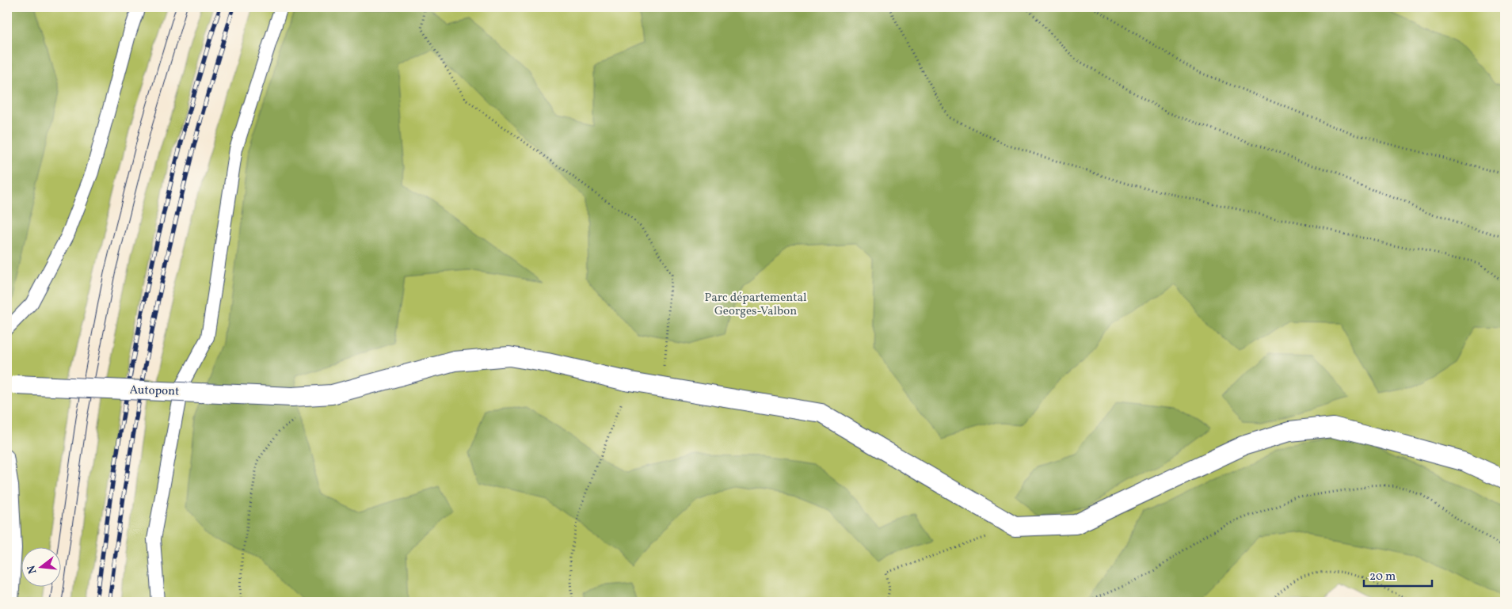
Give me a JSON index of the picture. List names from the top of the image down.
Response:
{
  "streets": {
    "street": ["Autopont"]
  },
  "parks": ["Parc départemental Georges-Valbon"],
  "scale_bar": "20 m",
  "north": "left"
}
